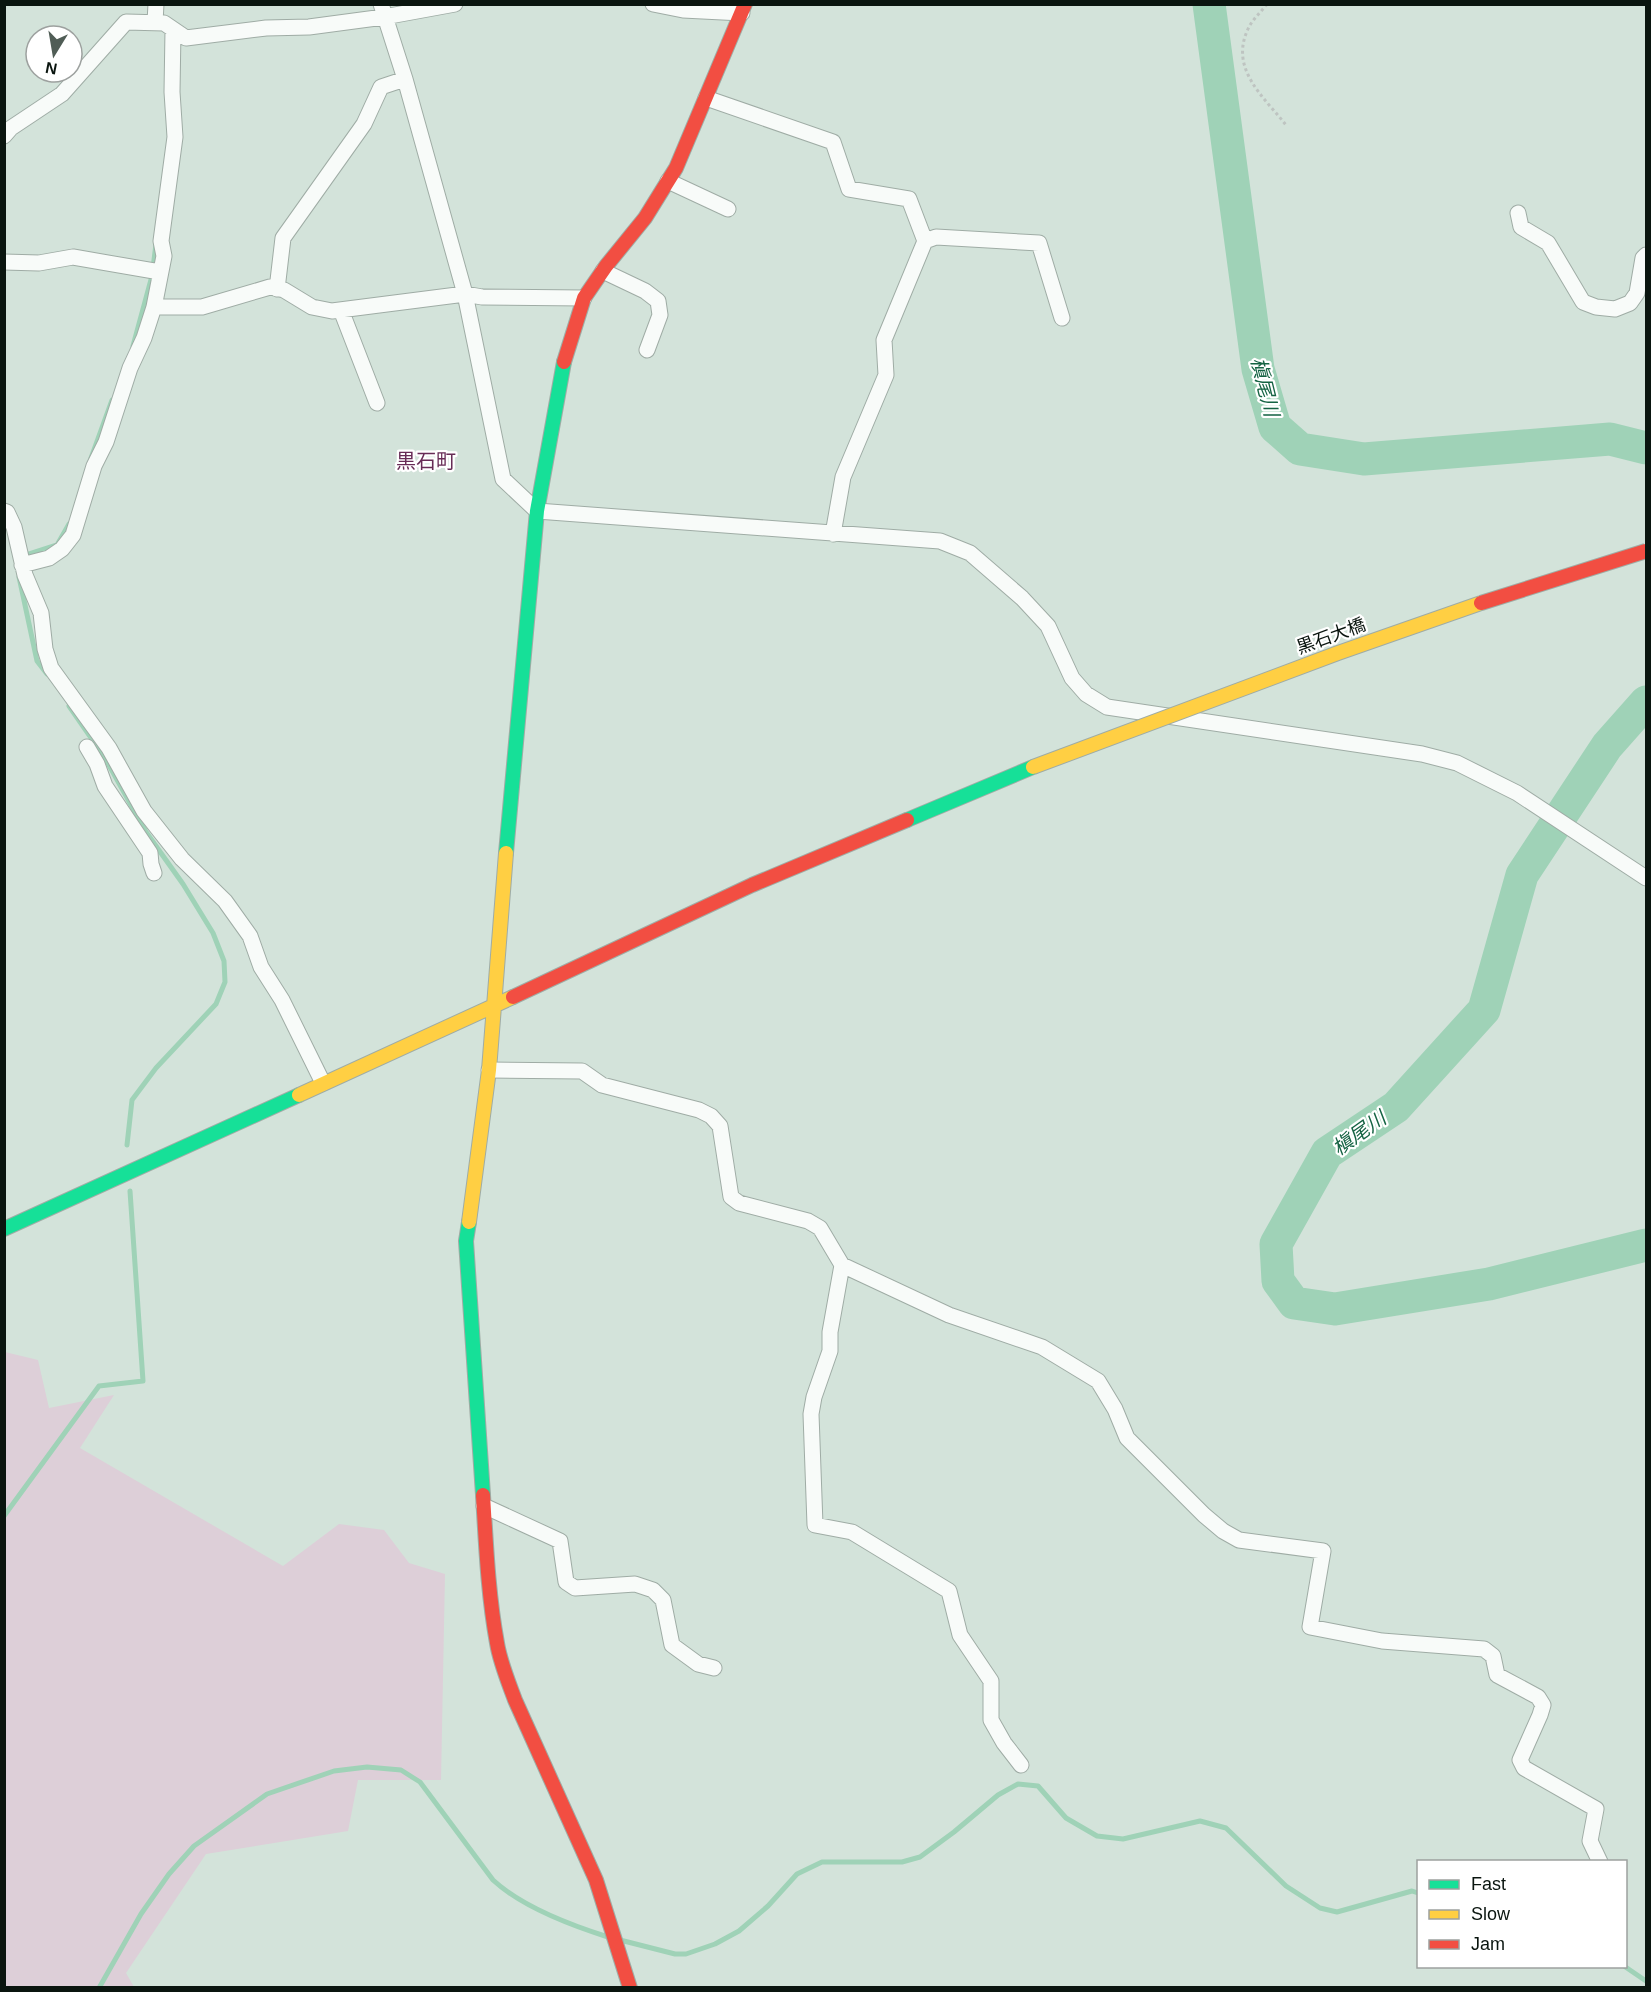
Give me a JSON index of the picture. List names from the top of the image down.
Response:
{
  "streets": {
    "street": ["黒石大橋"]
  },
  "districts": ["黒石町"],
  "water": ["槇尾川"],
  "legend": ["Fast", "Slow", "Jam"],
  "north": "bottom"
}
